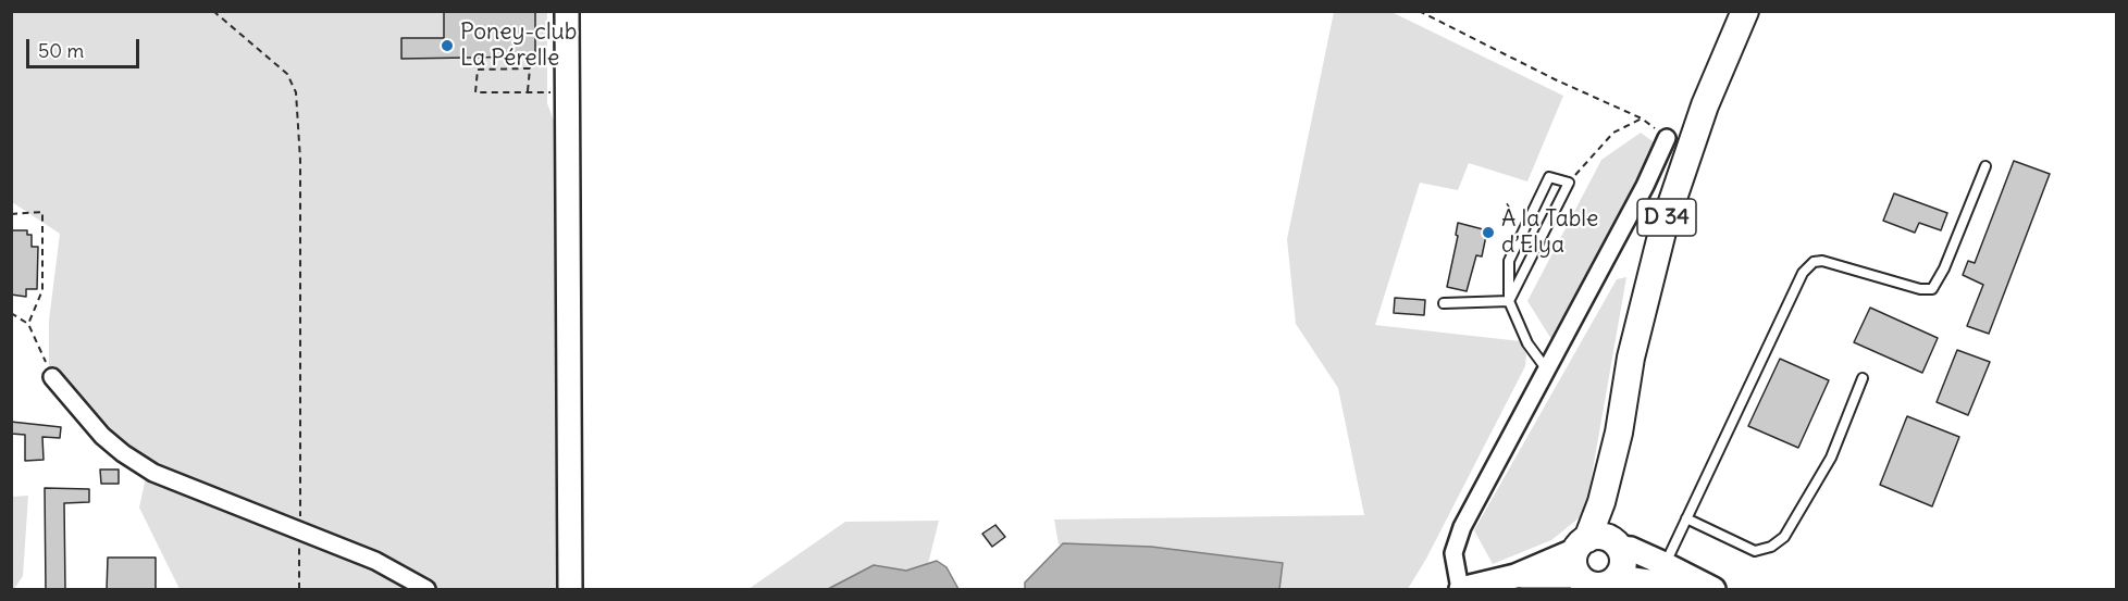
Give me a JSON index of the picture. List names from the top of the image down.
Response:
{
  "streets": {
    "main road": ["D 34"]
  },
  "places": ["Poney-club La Pérelle", "À la Table d’Elya"],
  "scale_bar": "50 m"
}
